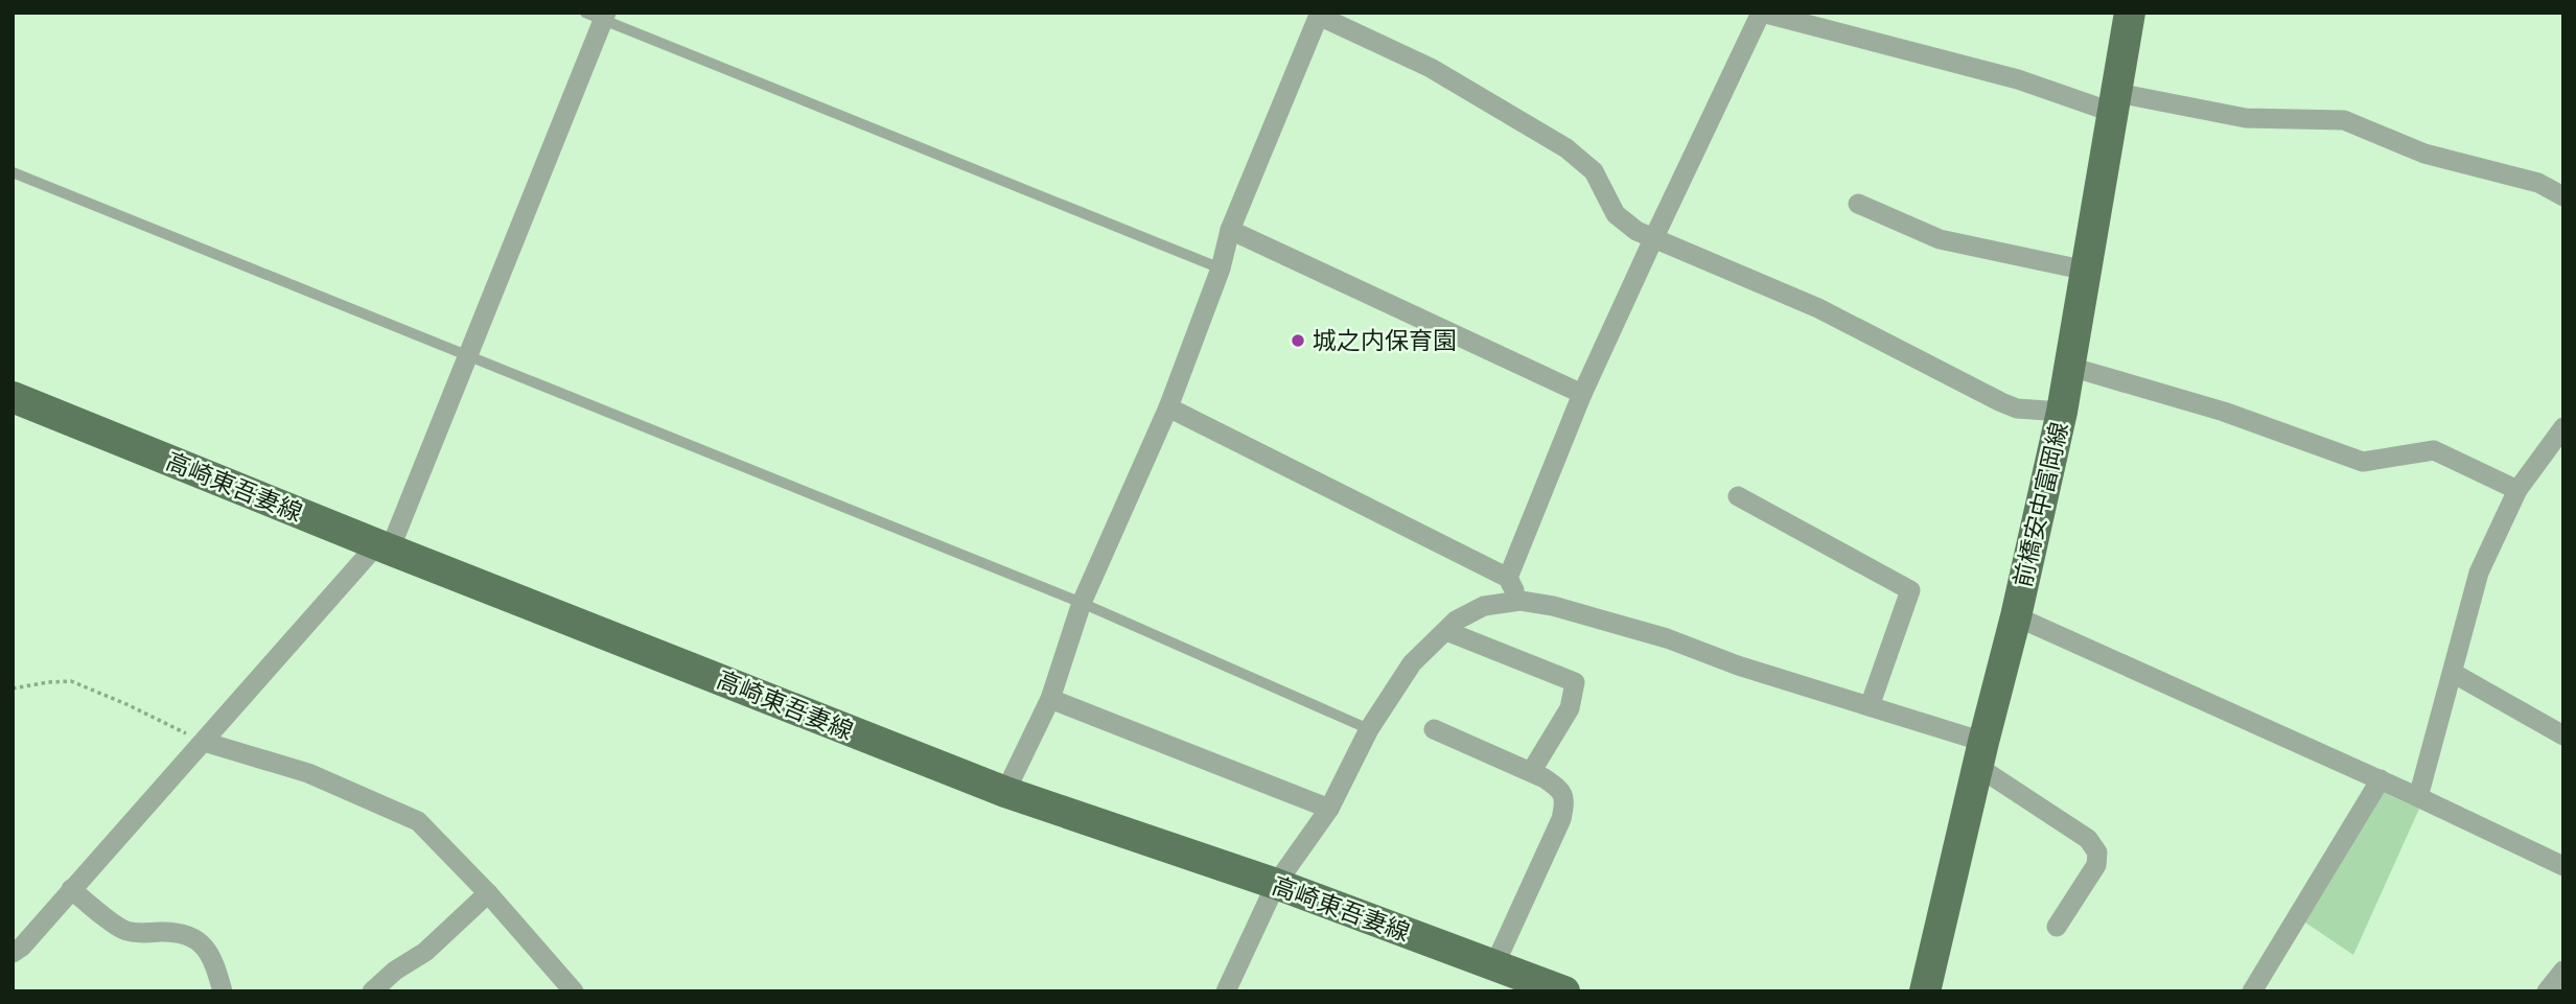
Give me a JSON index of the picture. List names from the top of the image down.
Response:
{
  "streets": {
    "main road": ["高崎東吾妻線", "前橋安中富岡線"]
  },
  "places": ["城之内保育園"]
}
